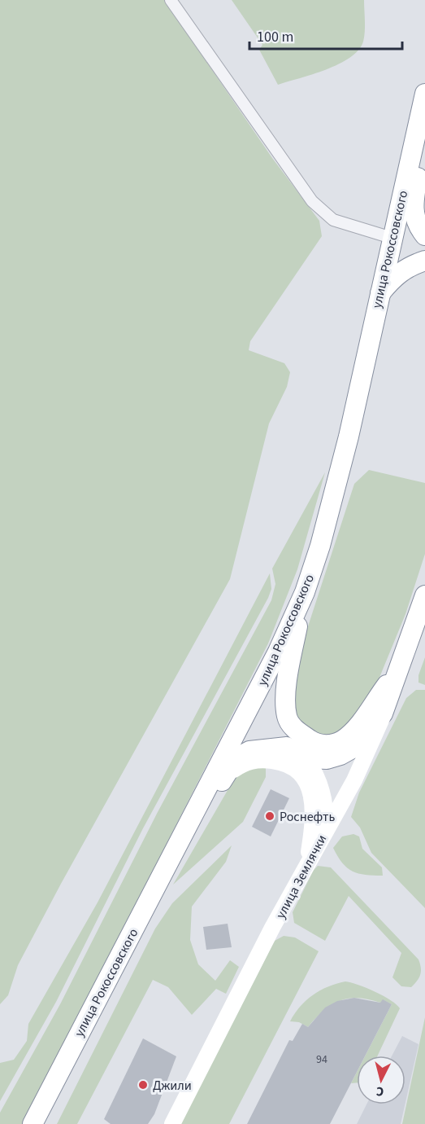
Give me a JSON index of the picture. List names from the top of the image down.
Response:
{
  "streets": {
    "highway": ["улица Рокоссовского", "улица Землячки"]
  },
  "places": ["Роснефть", "Джили"],
  "house_numbers": ["94"],
  "scale_bar": "100 m",
  "north": "bottom"
}
